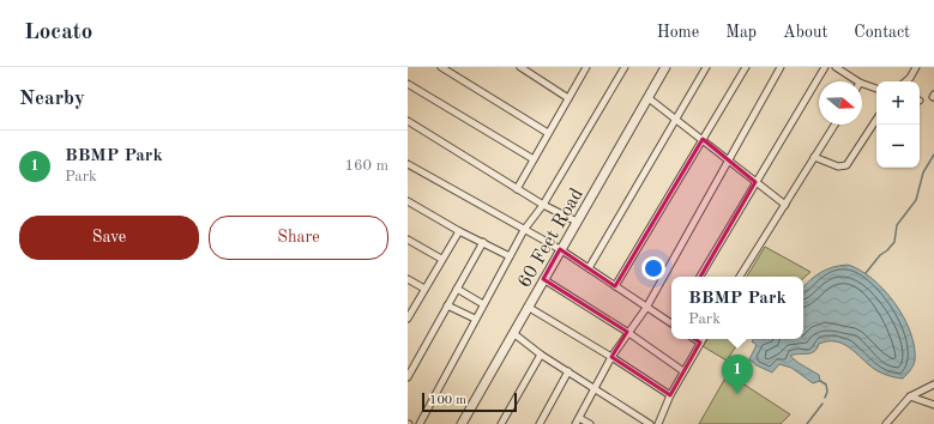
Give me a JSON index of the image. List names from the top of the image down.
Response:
{
  "streets": {
    "street": ["60 Feet Road"]
  },
  "scale_bar": "100 m",
  "north": "right",
  "page": {
    "header": "Locato",
    "nav": [
      "Home",
      "Map",
      "About",
      "Contact"
    ],
    "heading": "Nearby",
    "map_buttons": ["+", "−"],
    "list": [
      {
        "mark": "1",
        "name": "BBMP Park",
        "note": "Park",
        "value": "160 m"
      }
    ],
    "buttons": ["Save", "Share"],
    "popup": ["BBMP Park", "Park"],
    "pins": "1",
    "scale": "100 m"
  }
}
